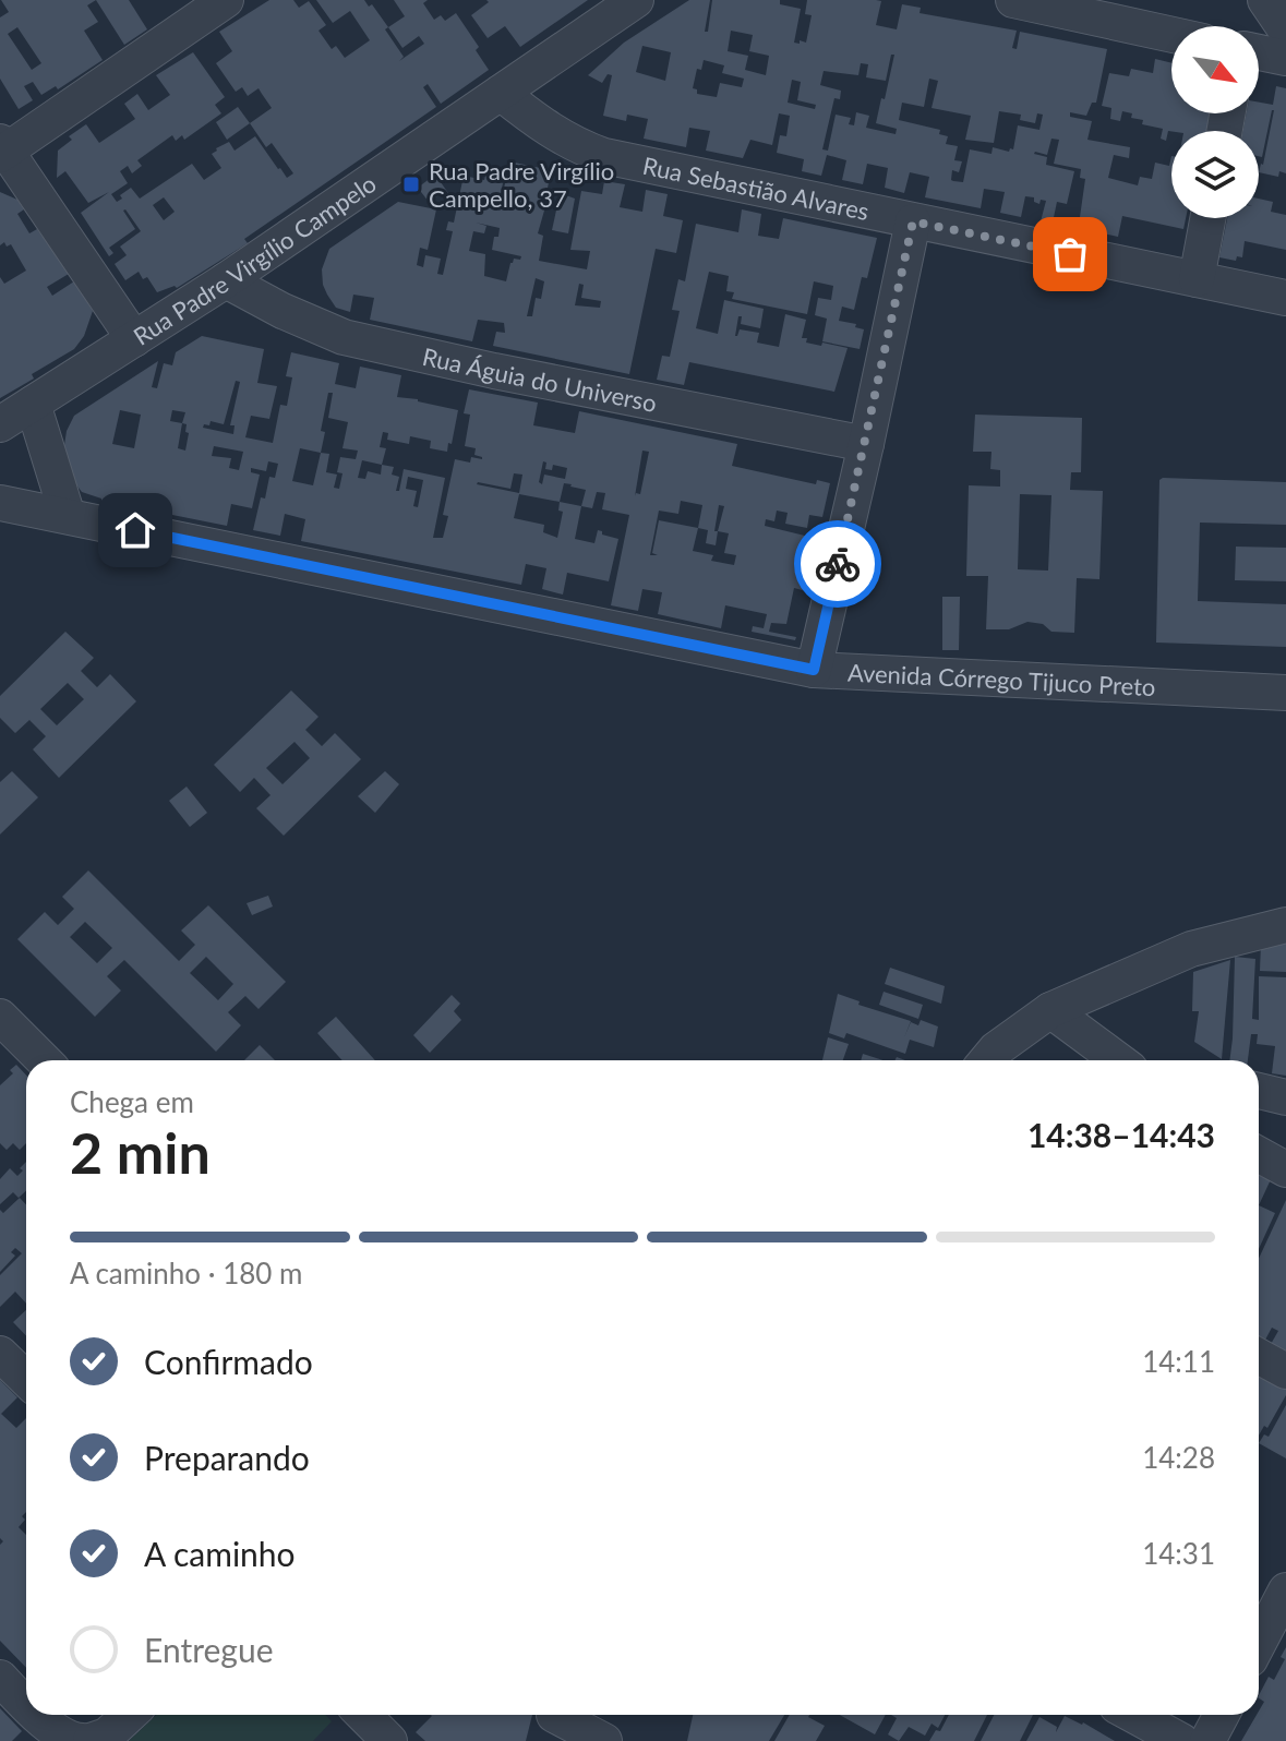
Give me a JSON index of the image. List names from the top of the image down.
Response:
{
  "streets": {
    "street": [
      "Rua Sebastião Alvares",
      "Rua Padre Virgílio Campelo",
      "Rua Águia do Universo",
      "Avenida Córrego Tijuco Preto"
    ]
  },
  "crossings": [
    ["Rua Sebastião Alvares", "Rua Padre Virgílio Campelo"],
    ["Rua Padre Virgílio Campelo", "Rua Águia do Universo"]
  ],
  "places": {
    "transit": ["Rua Padre Virgílio Campello, 37"]
  },
  "north": "bottom right",
  "page": {
    "heading": ["2 min", "Chega em", "14:38–14:43"],
    "bar": "A caminho · 180 m",
    "list": [
      ["Confirmado", "14:11"],
      ["Preparando", "14:28"],
      ["A caminho", "14:31"],
      "Entregue"
    ]
  }
}
